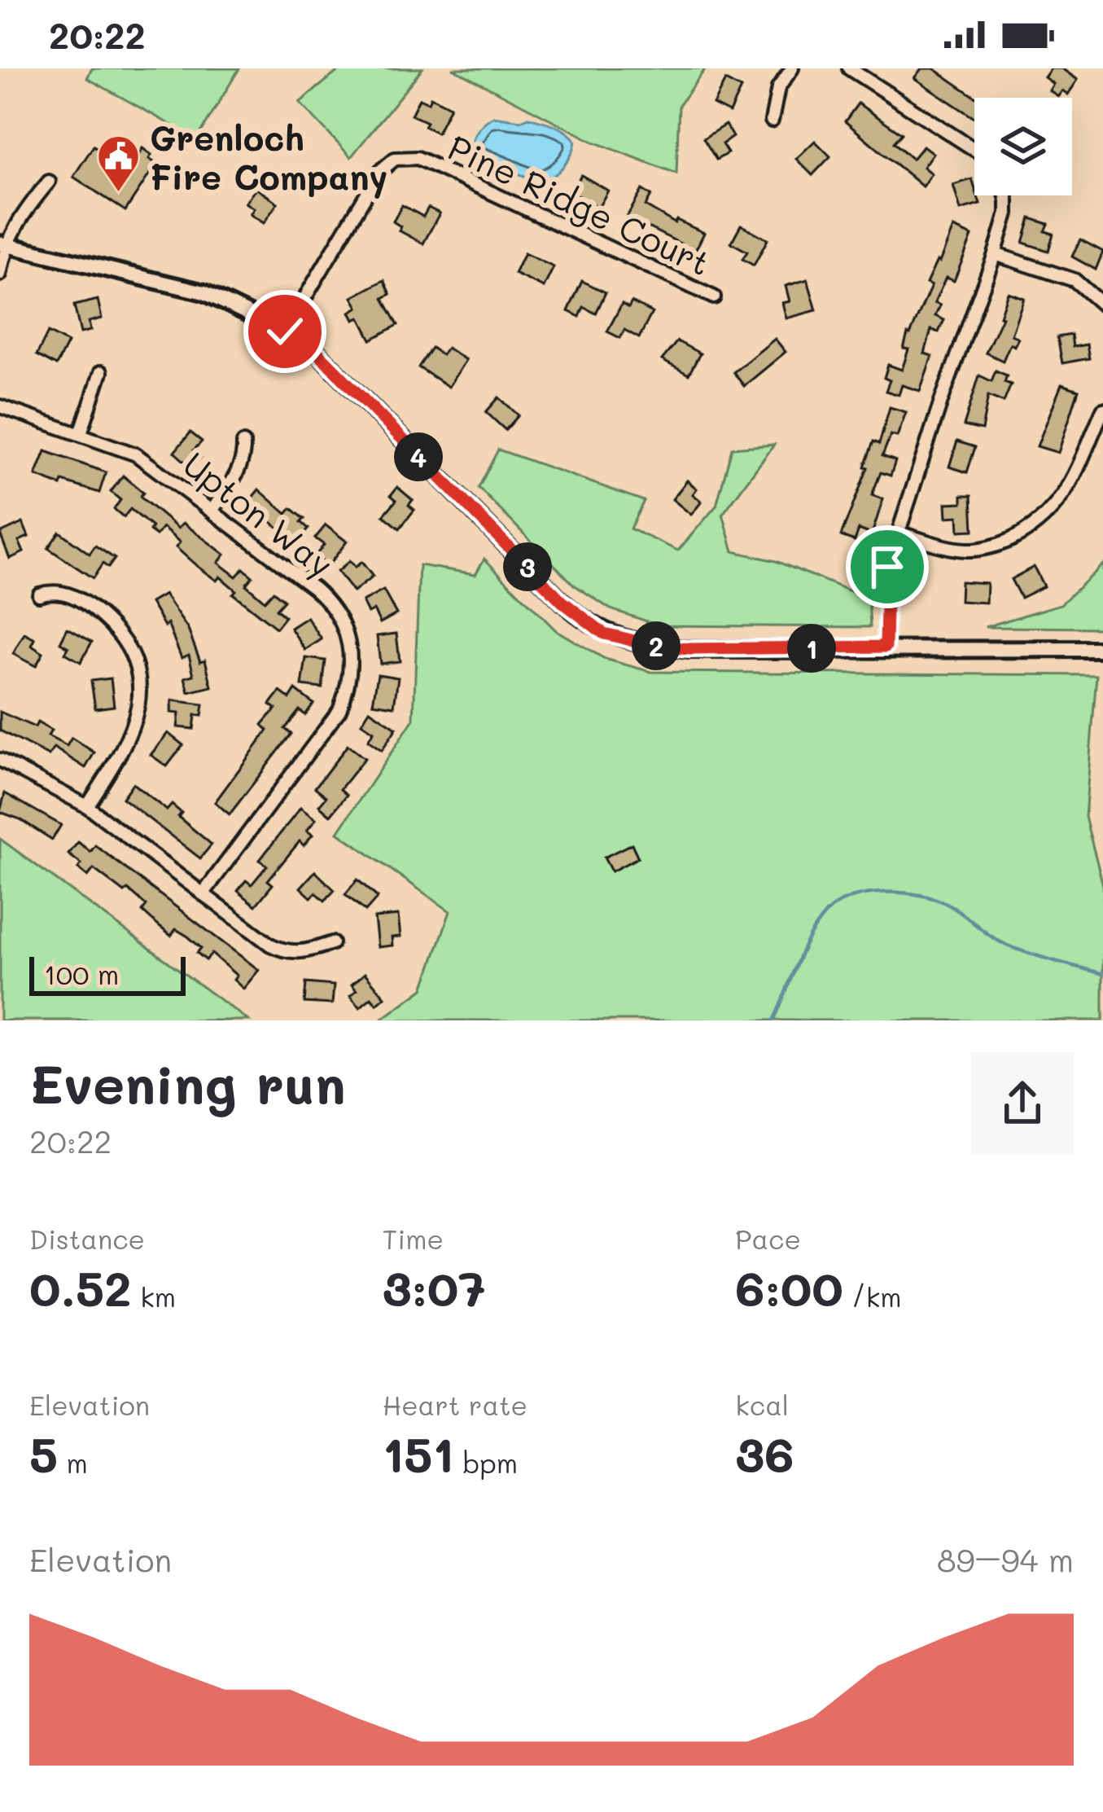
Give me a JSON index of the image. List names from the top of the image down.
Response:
{
  "streets": {
    "street": ["Pine Ridge Court", "Upton Way"]
  },
  "places": {
    "public building": ["Grenloch Fire Company"]
  },
  "scale_bar": "100 m",
  "page": {
    "status": "20:22",
    "pins": [
      "4",
      "3",
      "2",
      "1"
    ],
    "scale": "100 m",
    "heading": ["Evening run", "20:22"],
    "stats": [
      ["Distance", "0.52 km"],
      ["Time", "3:07"],
      ["Pace", "6:00 /km"],
      ["Elevation", "5 m"],
      ["Heart rate", "151 bpm"],
      ["kcal", "36"]
    ],
    "chart": ["Elevation", "89–94 m"]
  }
}
